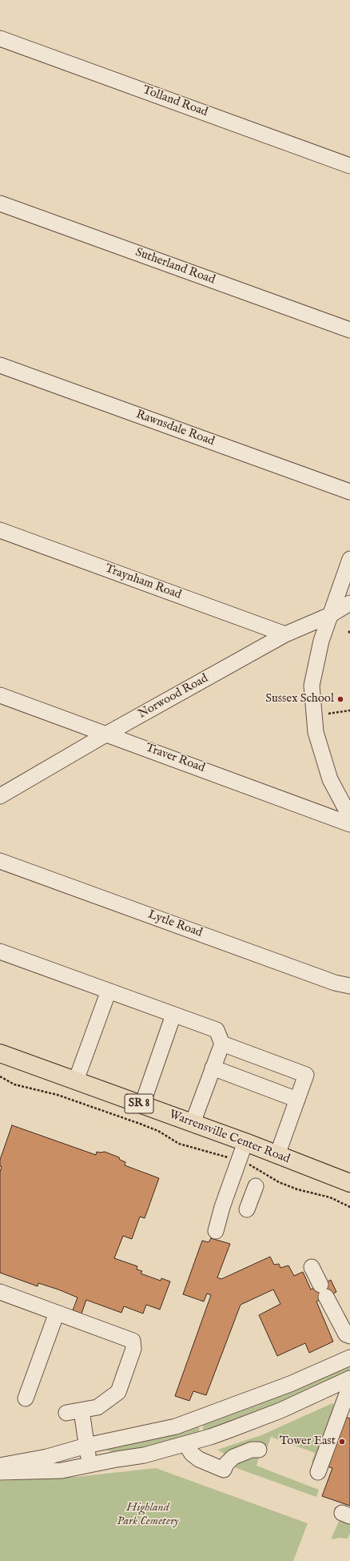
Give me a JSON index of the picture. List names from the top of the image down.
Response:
{
  "streets": {
    "main road": ["SR 8", "Warrensville Center Road"],
    "street": [
      "Tolland Road",
      "Sutherland Road",
      "Rawnsdale Road",
      "Traynham Road",
      "Norwood Road",
      "Traver Road",
      "Lytle Road"
    ]
  },
  "crossings": [
    ["Traynham Road", "Norwood Road"],
    ["Norwood Road", "Traver Road"]
  ],
  "parks": ["Highland Park Cemetery"],
  "places": ["Sussex School", "Tower East"]
}
